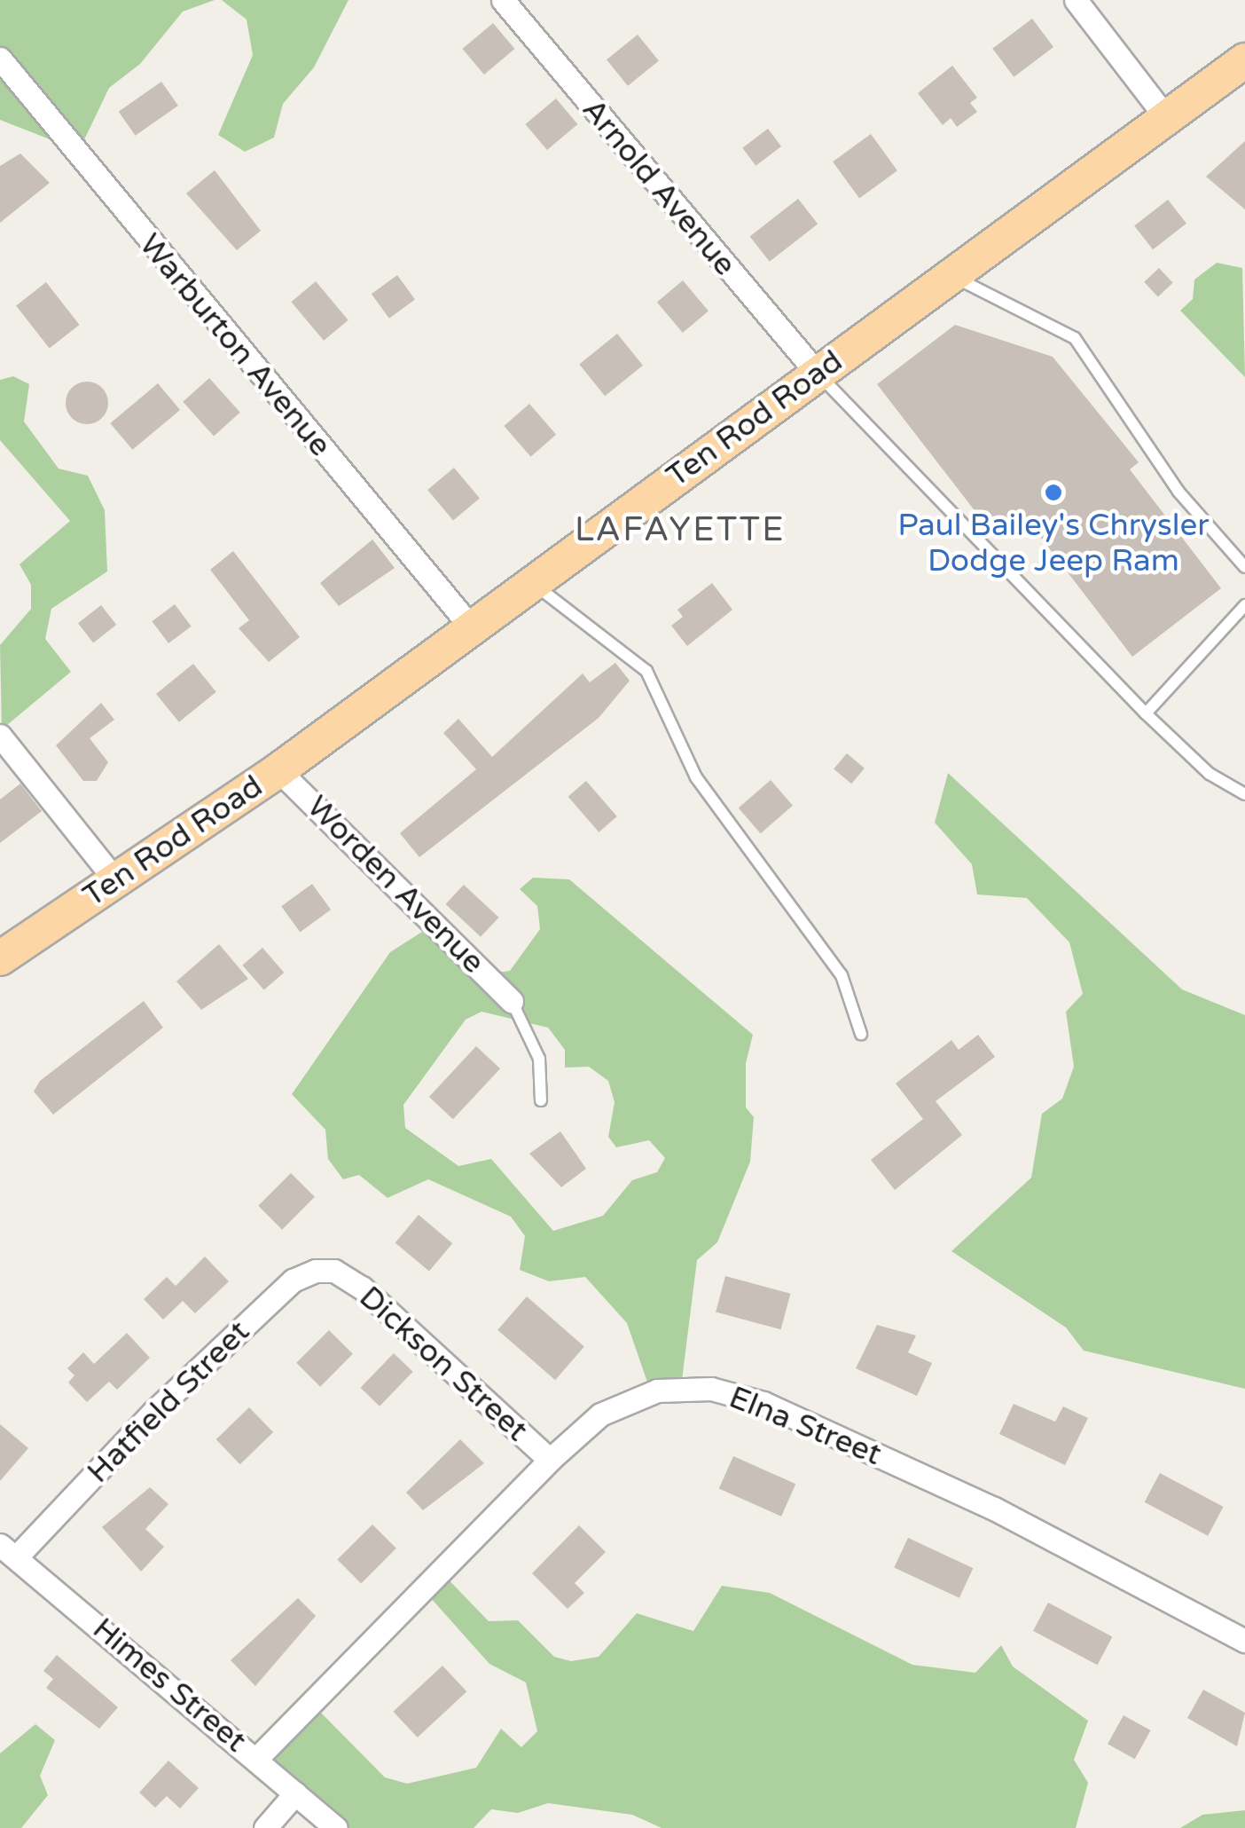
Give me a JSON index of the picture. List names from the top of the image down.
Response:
{
  "streets": {
    "main road": ["Ten Rod Road"],
    "street": [
      "Arnold Avenue",
      "Warburton Avenue",
      "Worden Avenue",
      "Dickson Street",
      "Hatfield Street",
      "Elna Street",
      "Himes Street"
    ]
  },
  "crossings": [
    ["Arnold Avenue", "Ten Rod Road"],
    ["Warburton Avenue", "Ten Rod Road"],
    ["Ten Rod Road", "Worden Avenue"],
    ["Dickson Street", "Hatfield Street"],
    ["Dickson Street", "Elna Street"],
    ["Hatfield Street", "Himes Street"],
    ["Elna Street", "Himes Street"]
  ],
  "districts": ["LAFAYETTE"],
  "places": ["Paul Bailey's Chrysler Dodge Jeep Ram"]
}
